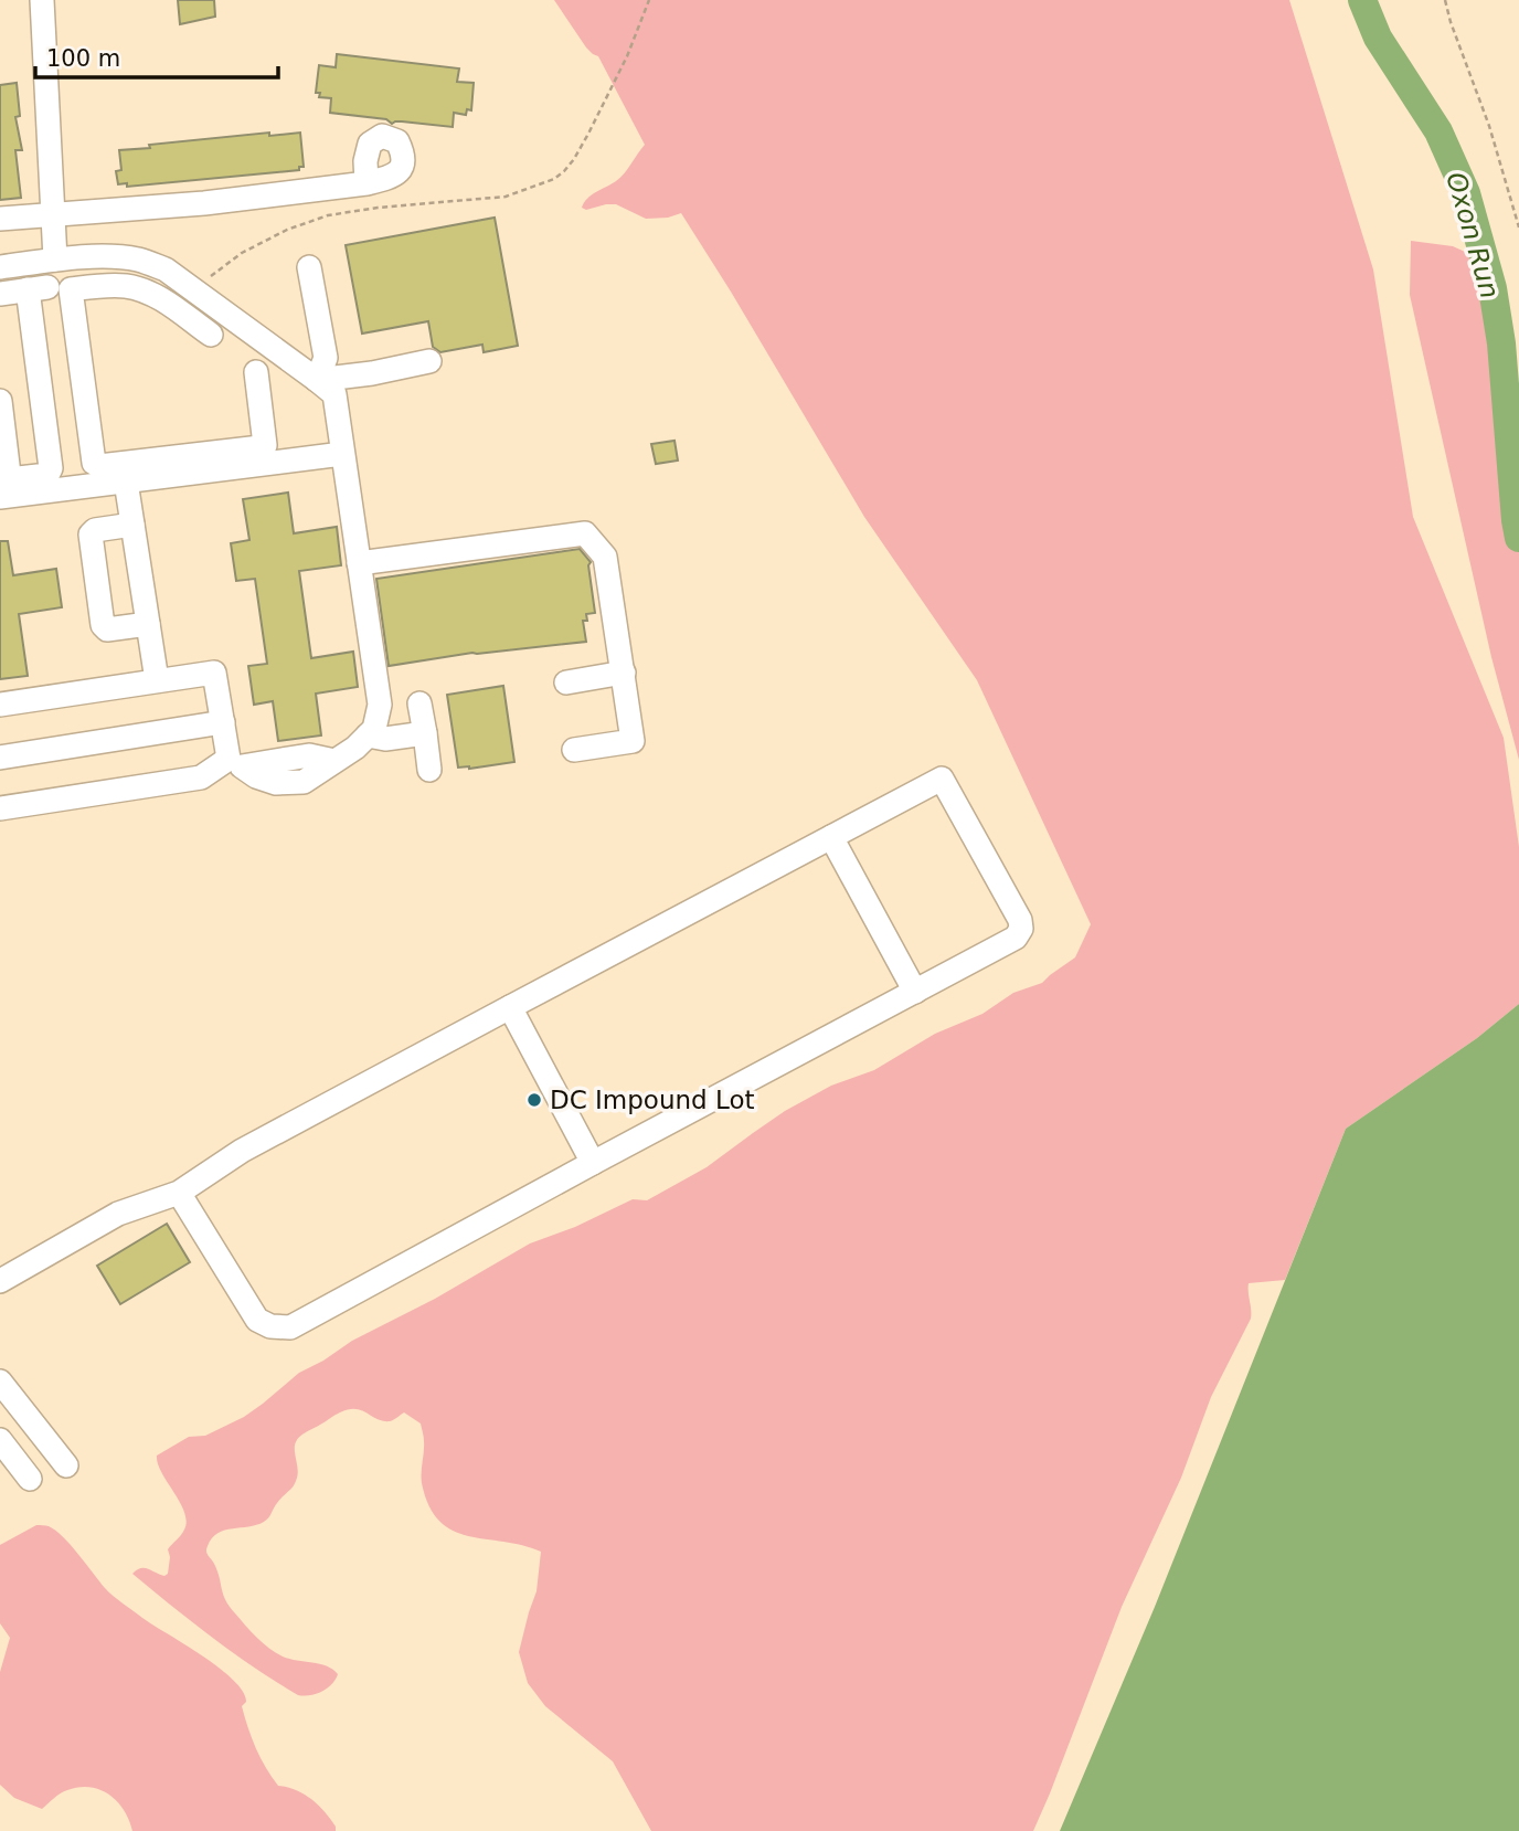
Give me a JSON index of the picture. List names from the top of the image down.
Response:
{
  "water": ["Oxon Run"],
  "places": ["DC Impound Lot"],
  "scale_bar": "100 m"
}
